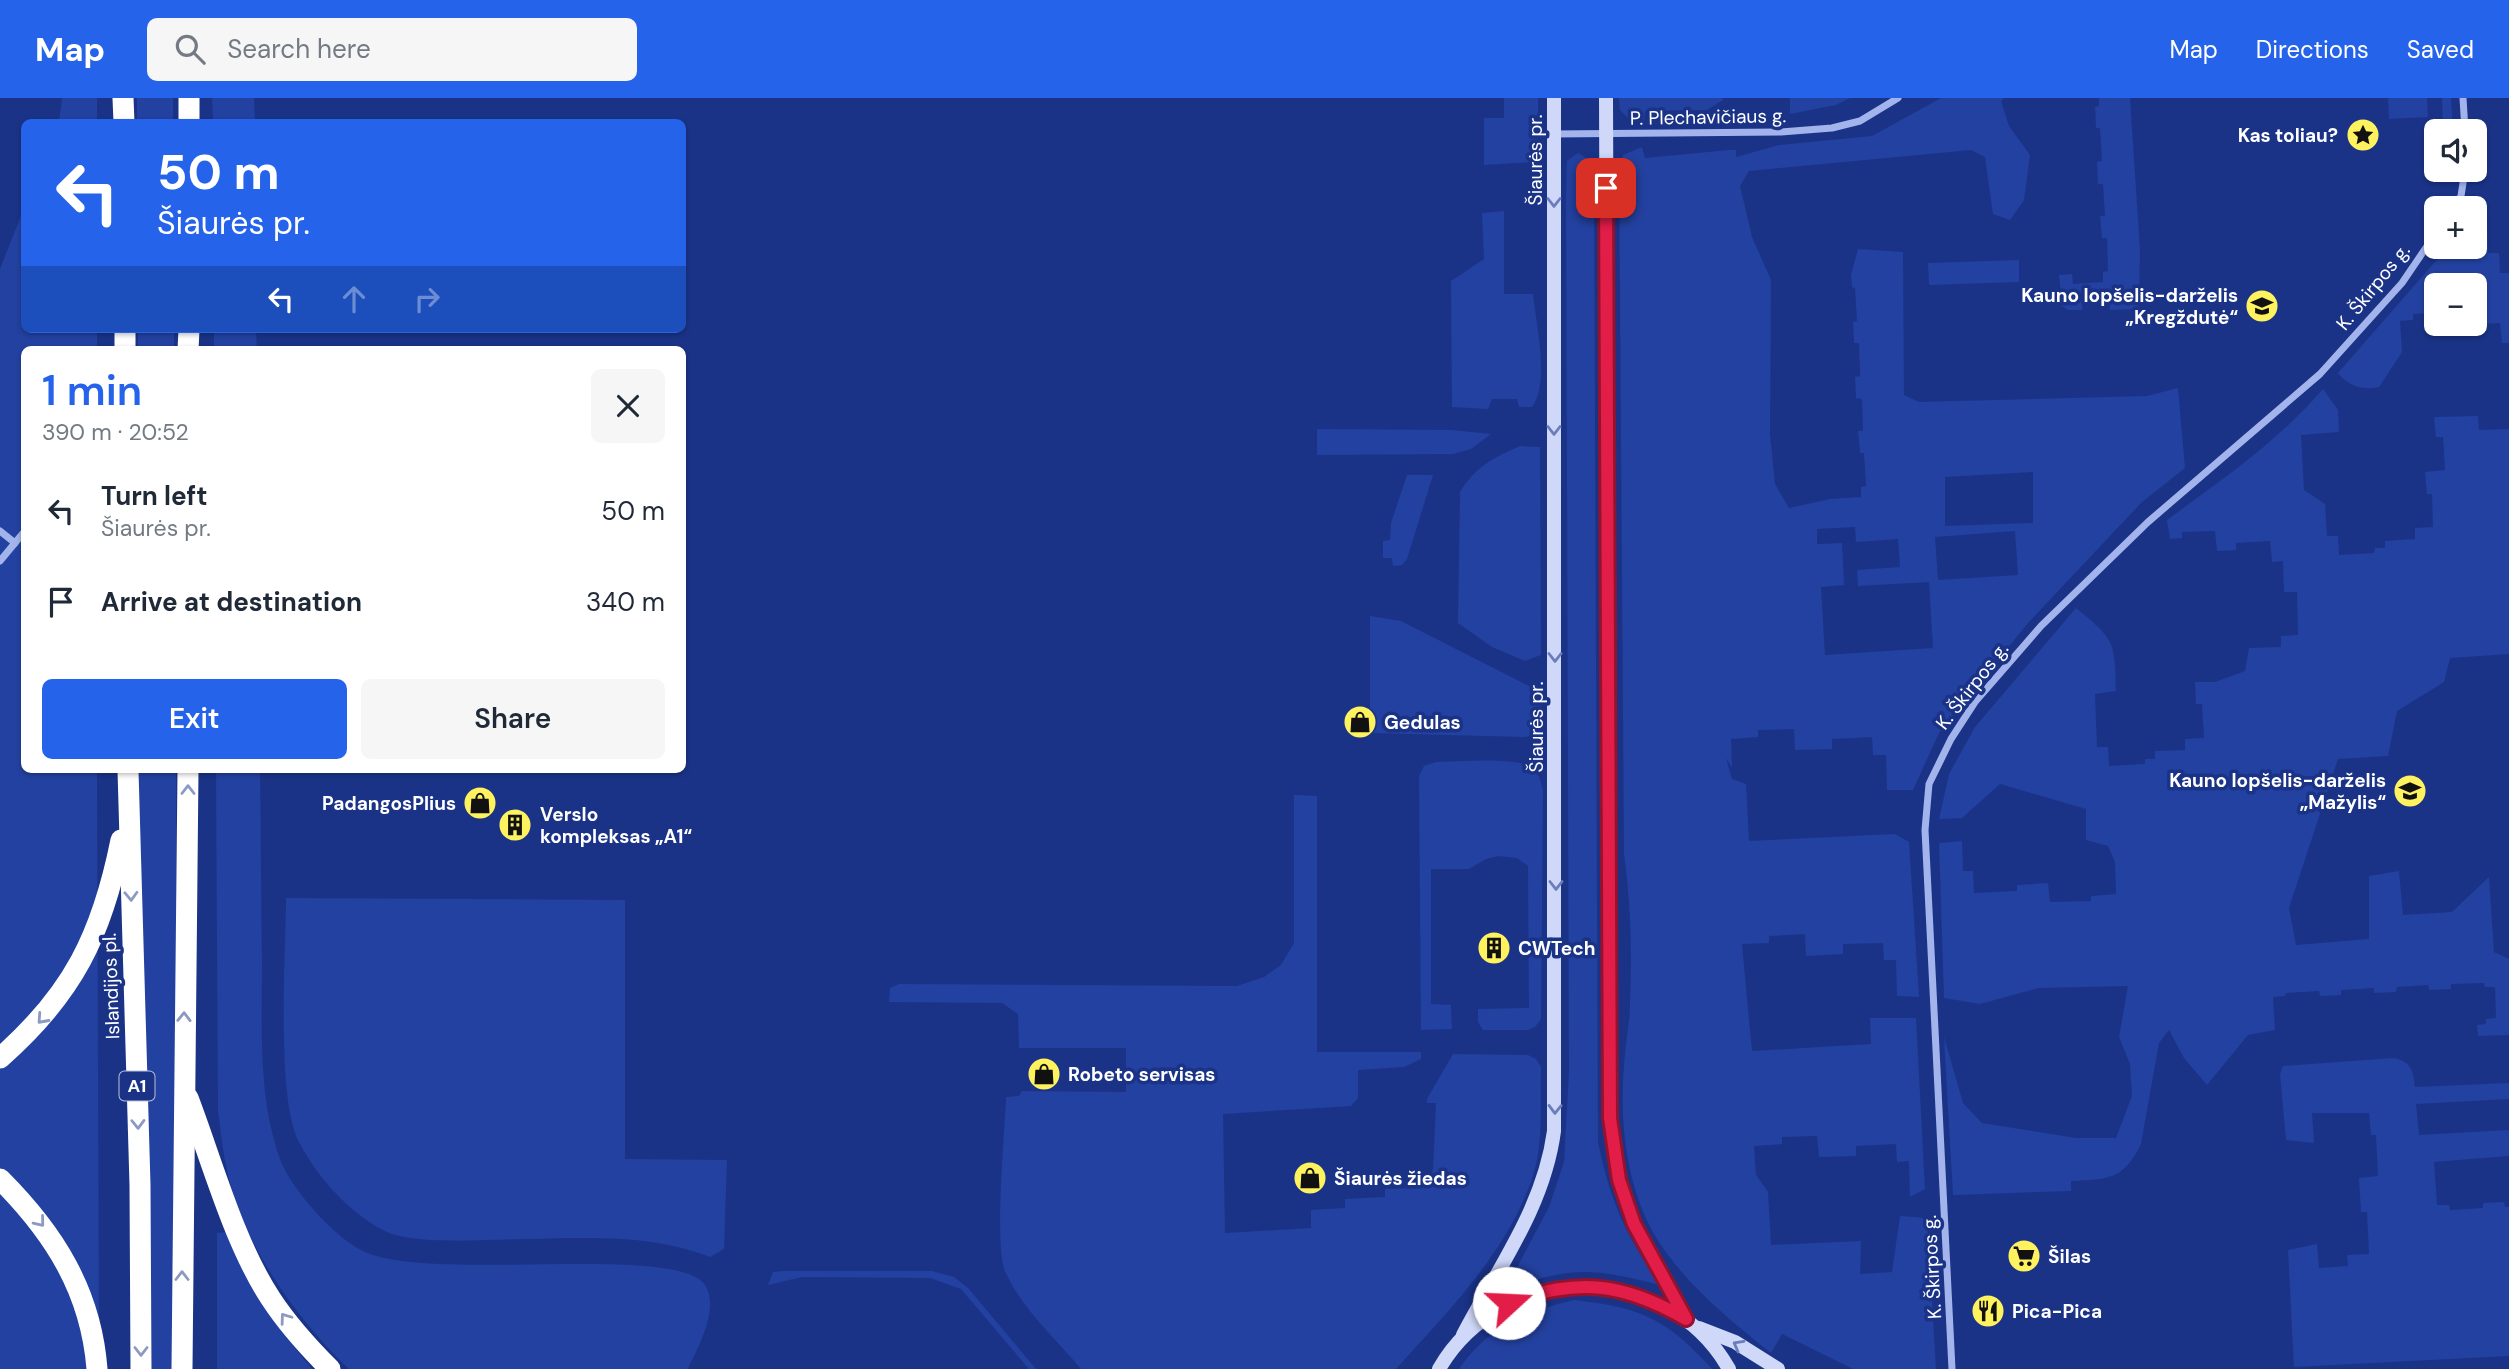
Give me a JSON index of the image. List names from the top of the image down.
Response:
{
  "streets": {
    "highway": ["Islandijos pl.", "A1"],
    "main road": ["Šiaurės pr."],
    "street": ["P. Plechavičiaus g.", "K. Škirpos g."]
  },
  "crossings": [
    ["P. Plechavičiaus g.", "Šiaurės pr."]
  ],
  "places": {
    "place": ["Kas toliau?"],
    "school or university": ["Kauno lopšelis-darželis „Kregždutė“", "Kauno lopšelis-darželis „Mažylis“"],
    "shop": [
      "Gedulas",
      "PadangosPlius",
      "Robeto servisas",
      "Šiaurės žiedas"
    ],
    "building": ["Verslo kompleksas „A1“", "CWTech"],
    "supermarket": ["Šilas"],
    "restaurant": ["Pica-Pica"]
  },
  "page": {
    "header": "Map",
    "search": "Search here",
    "nav": ["Map", "Directions", "Saved"],
    "map_buttons": ["+", "−"],
    "turn": ["50 m", "Šiaurės pr."],
    "heading": ["1 min", "390 m · 20:52"],
    "list": [
      {
        "name": "Turn left",
        "note": "Šiaurės pr.",
        "value": "50 m"
      },
      {
        "name": "Arrive at destination",
        "value": "340 m"
      }
    ],
    "buttons": ["Exit", "Share"]
  }
}
